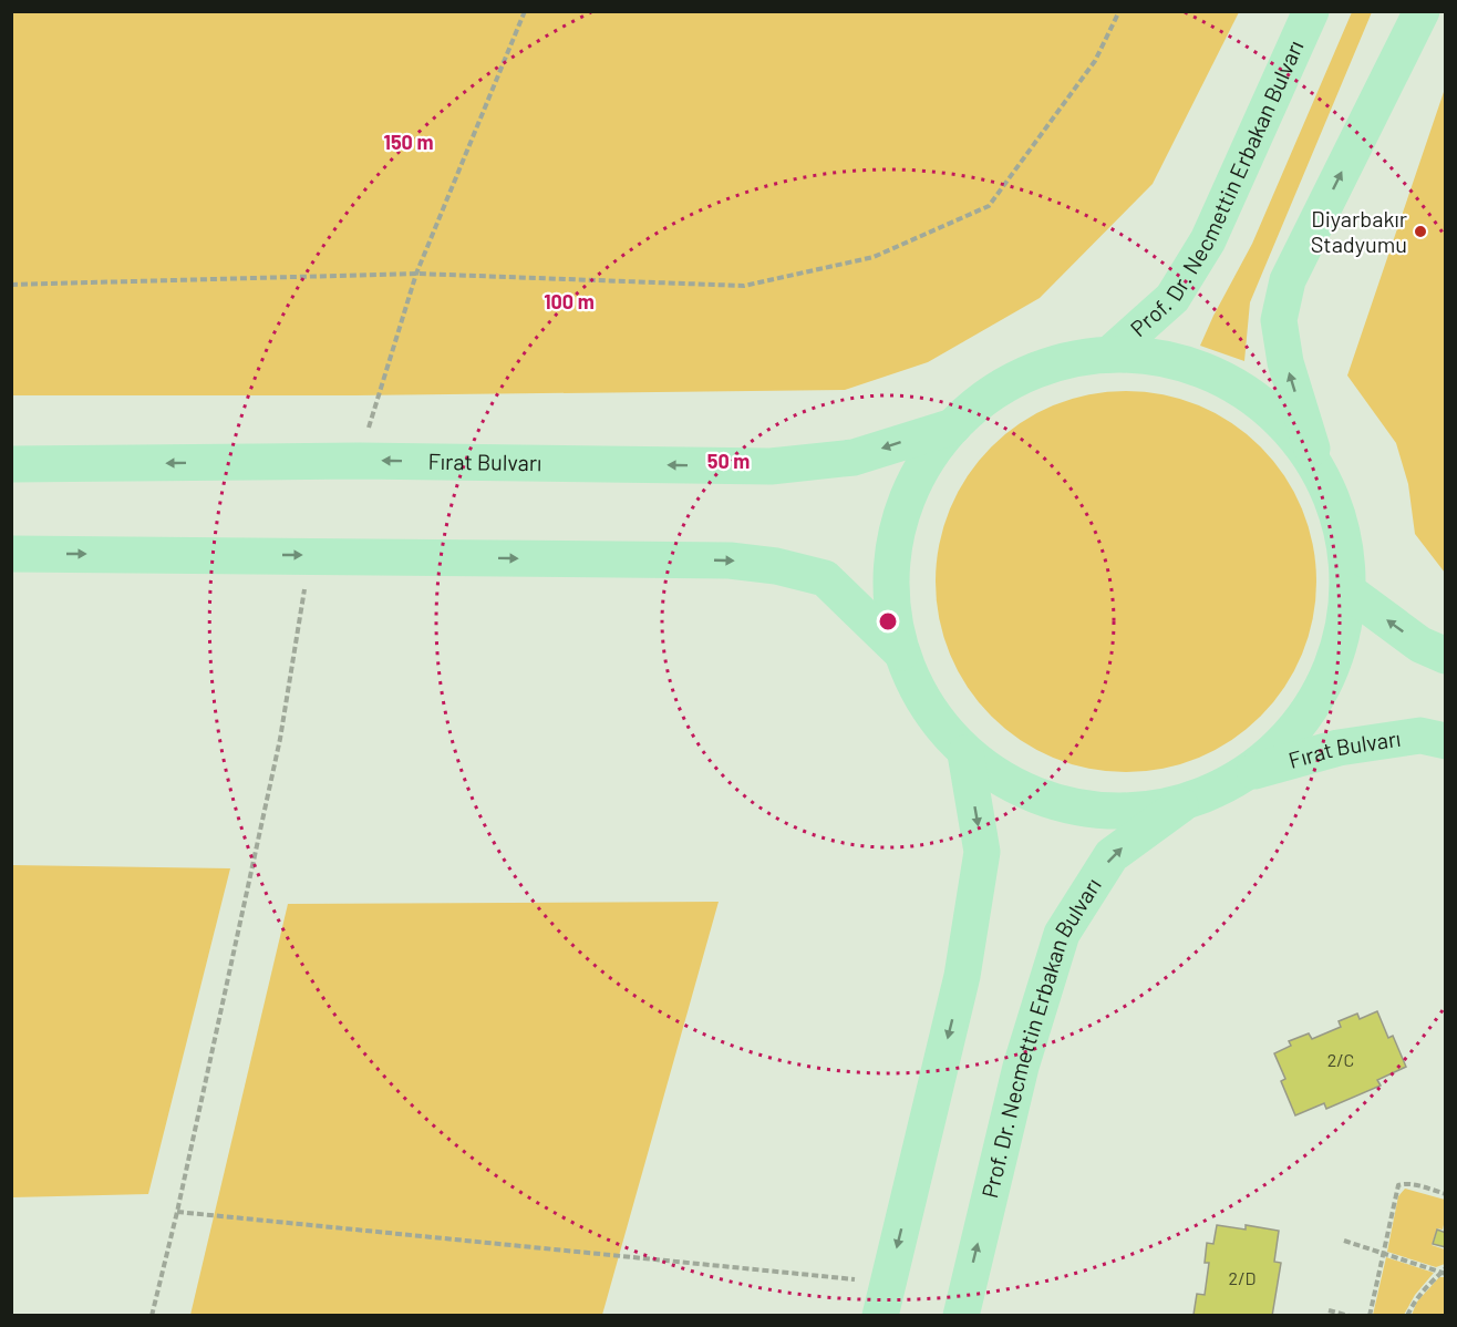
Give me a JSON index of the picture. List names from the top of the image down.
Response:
{
  "streets": {
    "main road": ["Prof. Dr. Necmettin Erbakan Bulvarı", "Fırat Bulvarı"]
  },
  "places": ["Diyarbakır Stadyumu"],
  "house_numbers": ["2/C", "2/D"],
  "rings": ["150 m", "100 m", "50 m"]
}
